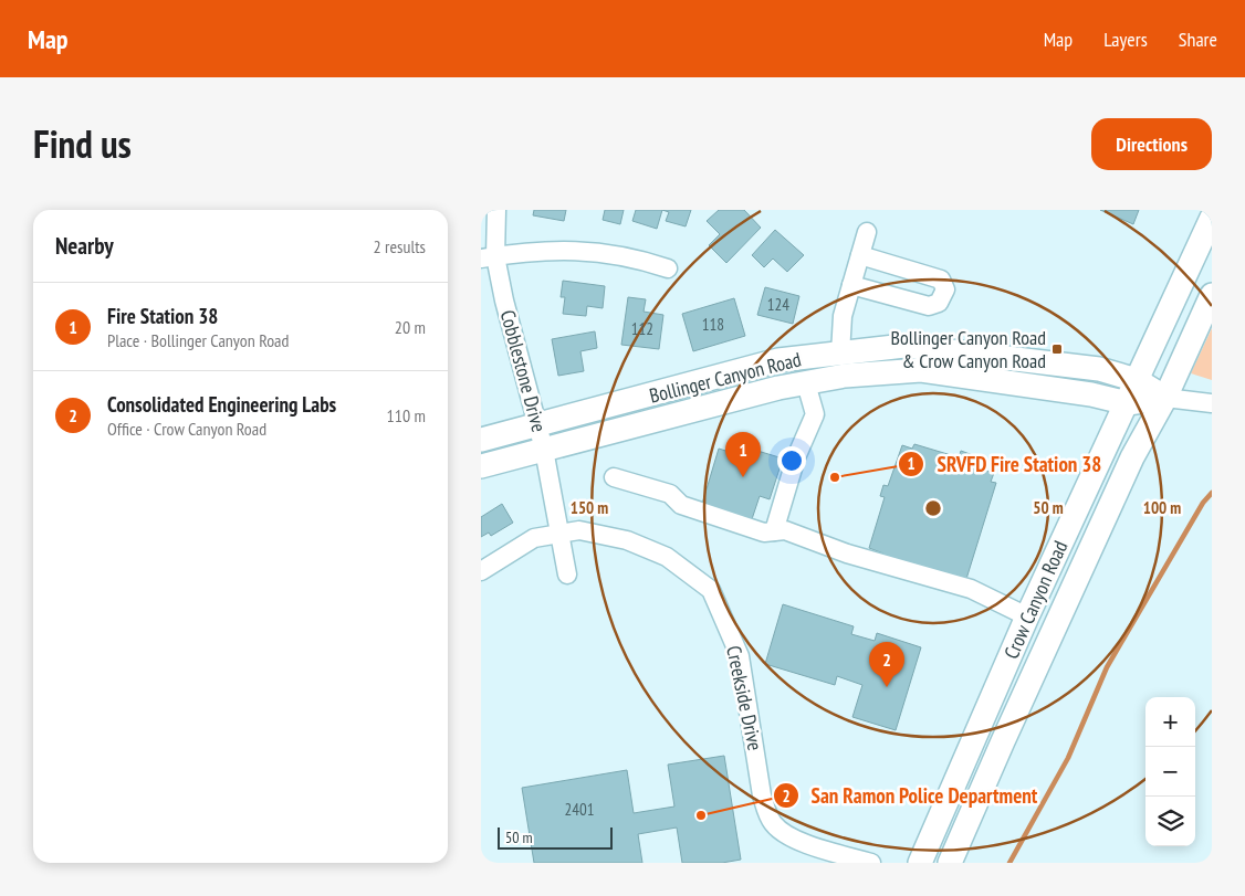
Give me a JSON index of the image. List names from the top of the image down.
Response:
{
  "streets": {
    "main road": ["Bollinger Canyon Road", "Crow Canyon Road"],
    "street": ["Cobblestone Drive", "Creekside Drive"]
  },
  "crossings": [
    ["Cobblestone Drive", "Bollinger Canyon Road"],
    ["Cobblestone Drive", "Creekside Drive"],
    ["Bollinger Canyon Road", "Crow Canyon Road"]
  ],
  "places": {
    "transit": ["Bollinger Canyon Road & Crow Canyon Road"],
    "other": ["SRVFD Fire Station 38", "San Ramon Police Department"]
  },
  "house_numbers": [
    "124",
    "118",
    "112",
    "2401"
  ],
  "scale_bar": "50 m",
  "page": {
    "header": "Map",
    "nav": ["Map", "Layers", "Share"],
    "title": "Find us",
    "buttons": "Directions",
    "heading": ["Nearby", "2 results"],
    "list": [
      {
        "mark": "1",
        "name": "Fire Station 38",
        "note": "Place · Bollinger Canyon Road",
        "value": "20 m"
      },
      {
        "mark": "2",
        "name": "Consolidated Engineering Labs",
        "note": "Office · Crow Canyon Road",
        "value": "110 m"
      }
    ],
    "pins": ["1", "2"],
    "map_buttons": ["+", "−"],
    "scale": "50 m"
  },
  "rings": ["50 m", "100 m", "150 m"]
}
